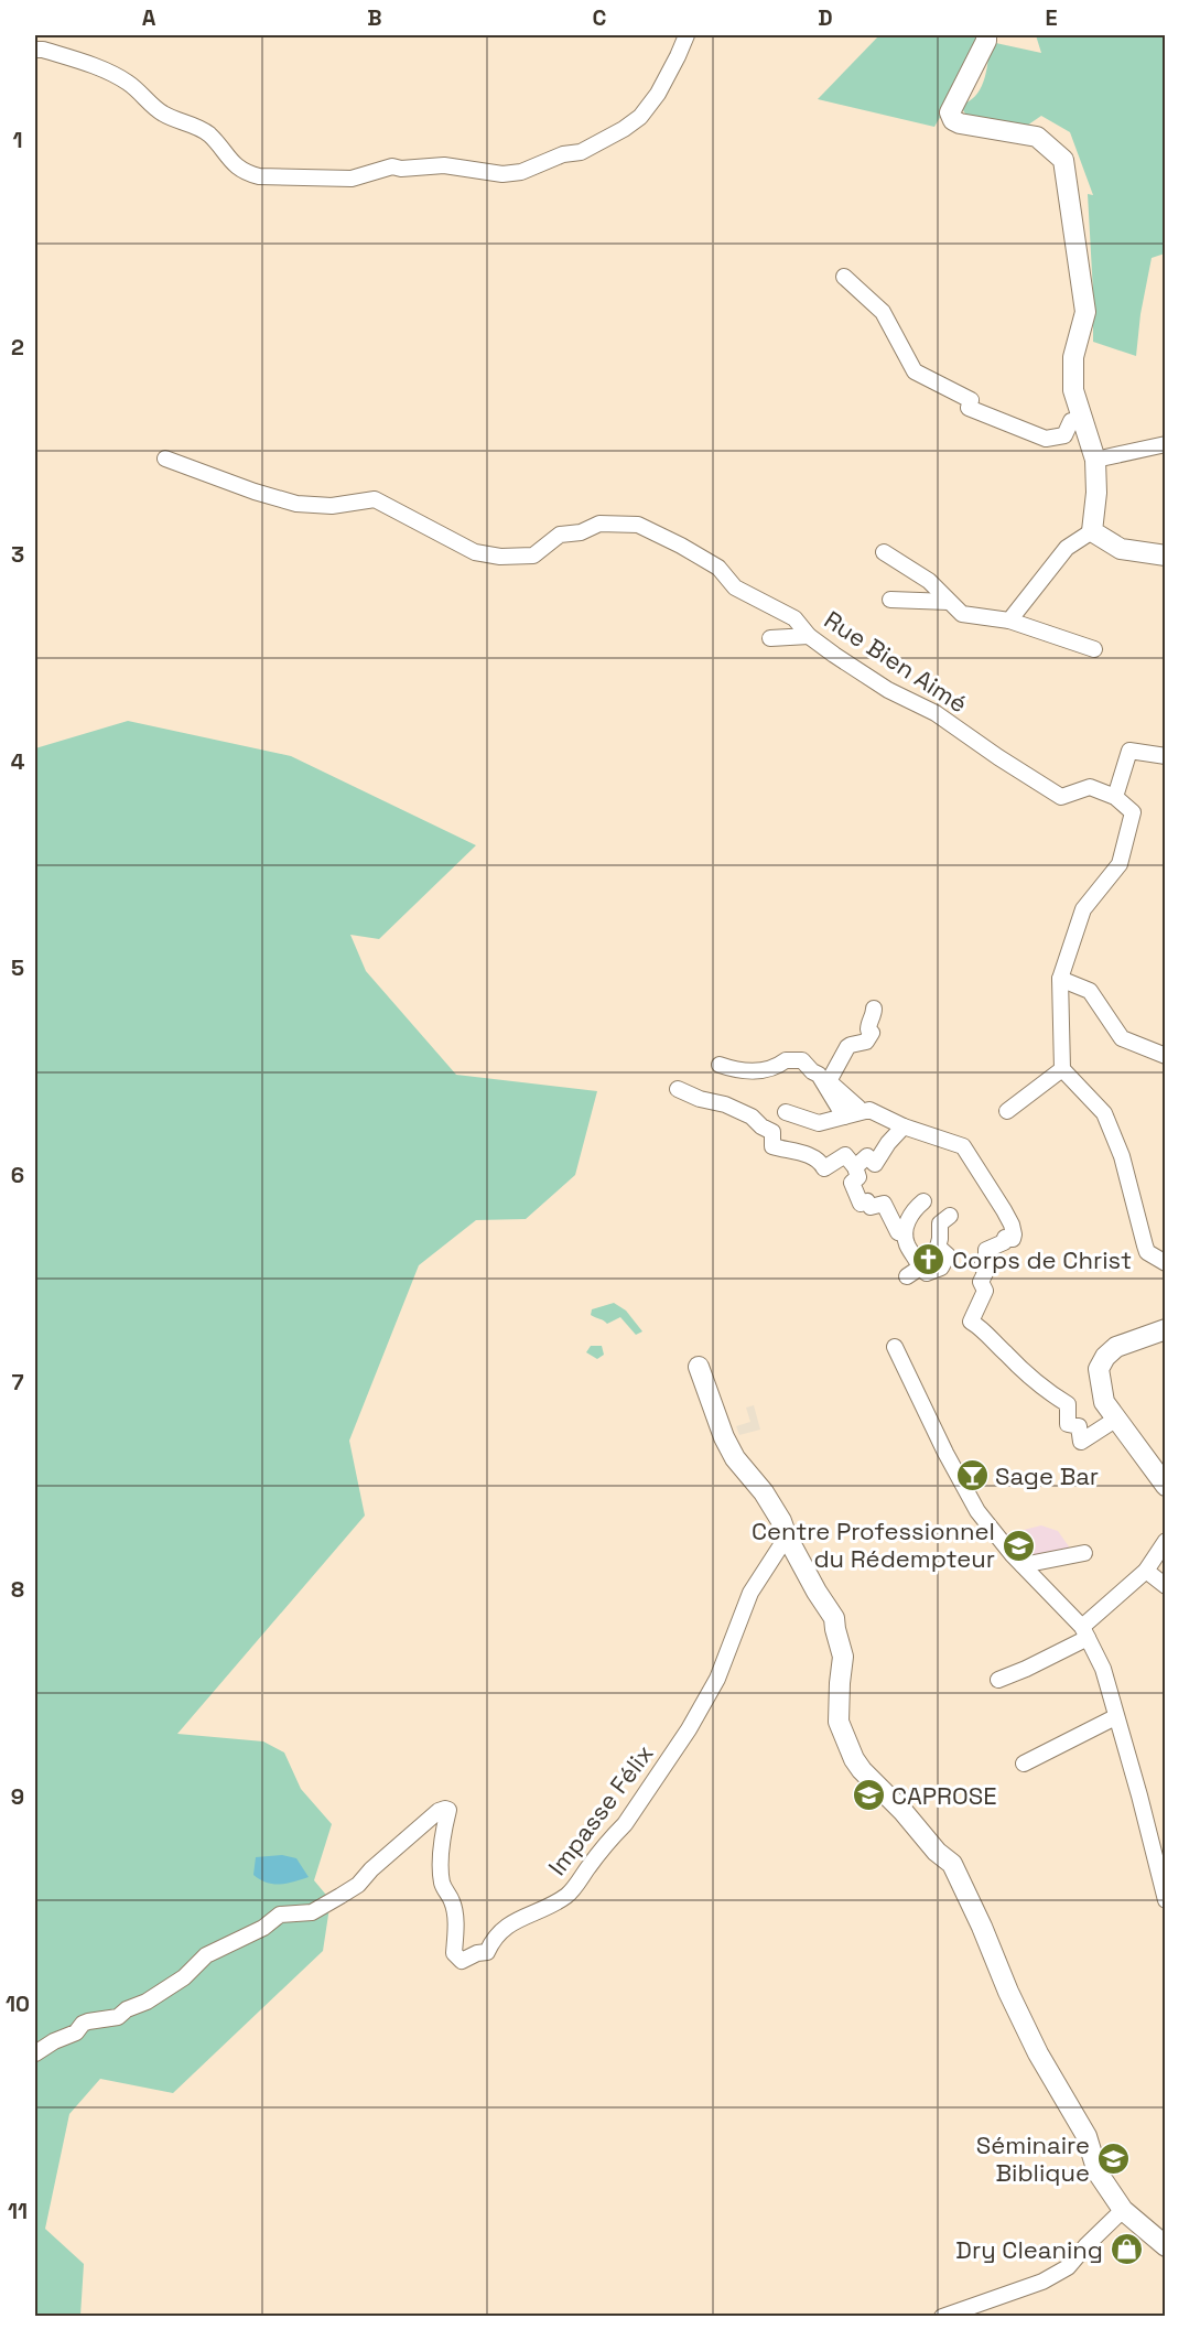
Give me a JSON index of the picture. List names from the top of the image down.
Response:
{
  "streets": {
    "street": ["Rue Bien Aimé", "Impasse Félix"]
  },
  "places": {
    "church": ["Corps de Christ"],
    "bar": ["Sage Bar"],
    "school or university": ["Centre Professionnel du Rédempteur", "CAPROSE", "Séminaire Biblique"],
    "shop": ["Dry Cleaning"]
  },
  "grid": {
    "columns": [
      "A",
      "B",
      "C",
      "D",
      "E"
    ],
    "rows": [
      "1",
      "2",
      "3",
      "4",
      "5",
      "6",
      "7",
      "8",
      "9",
      "10",
      "11"
    ]
  }
}
